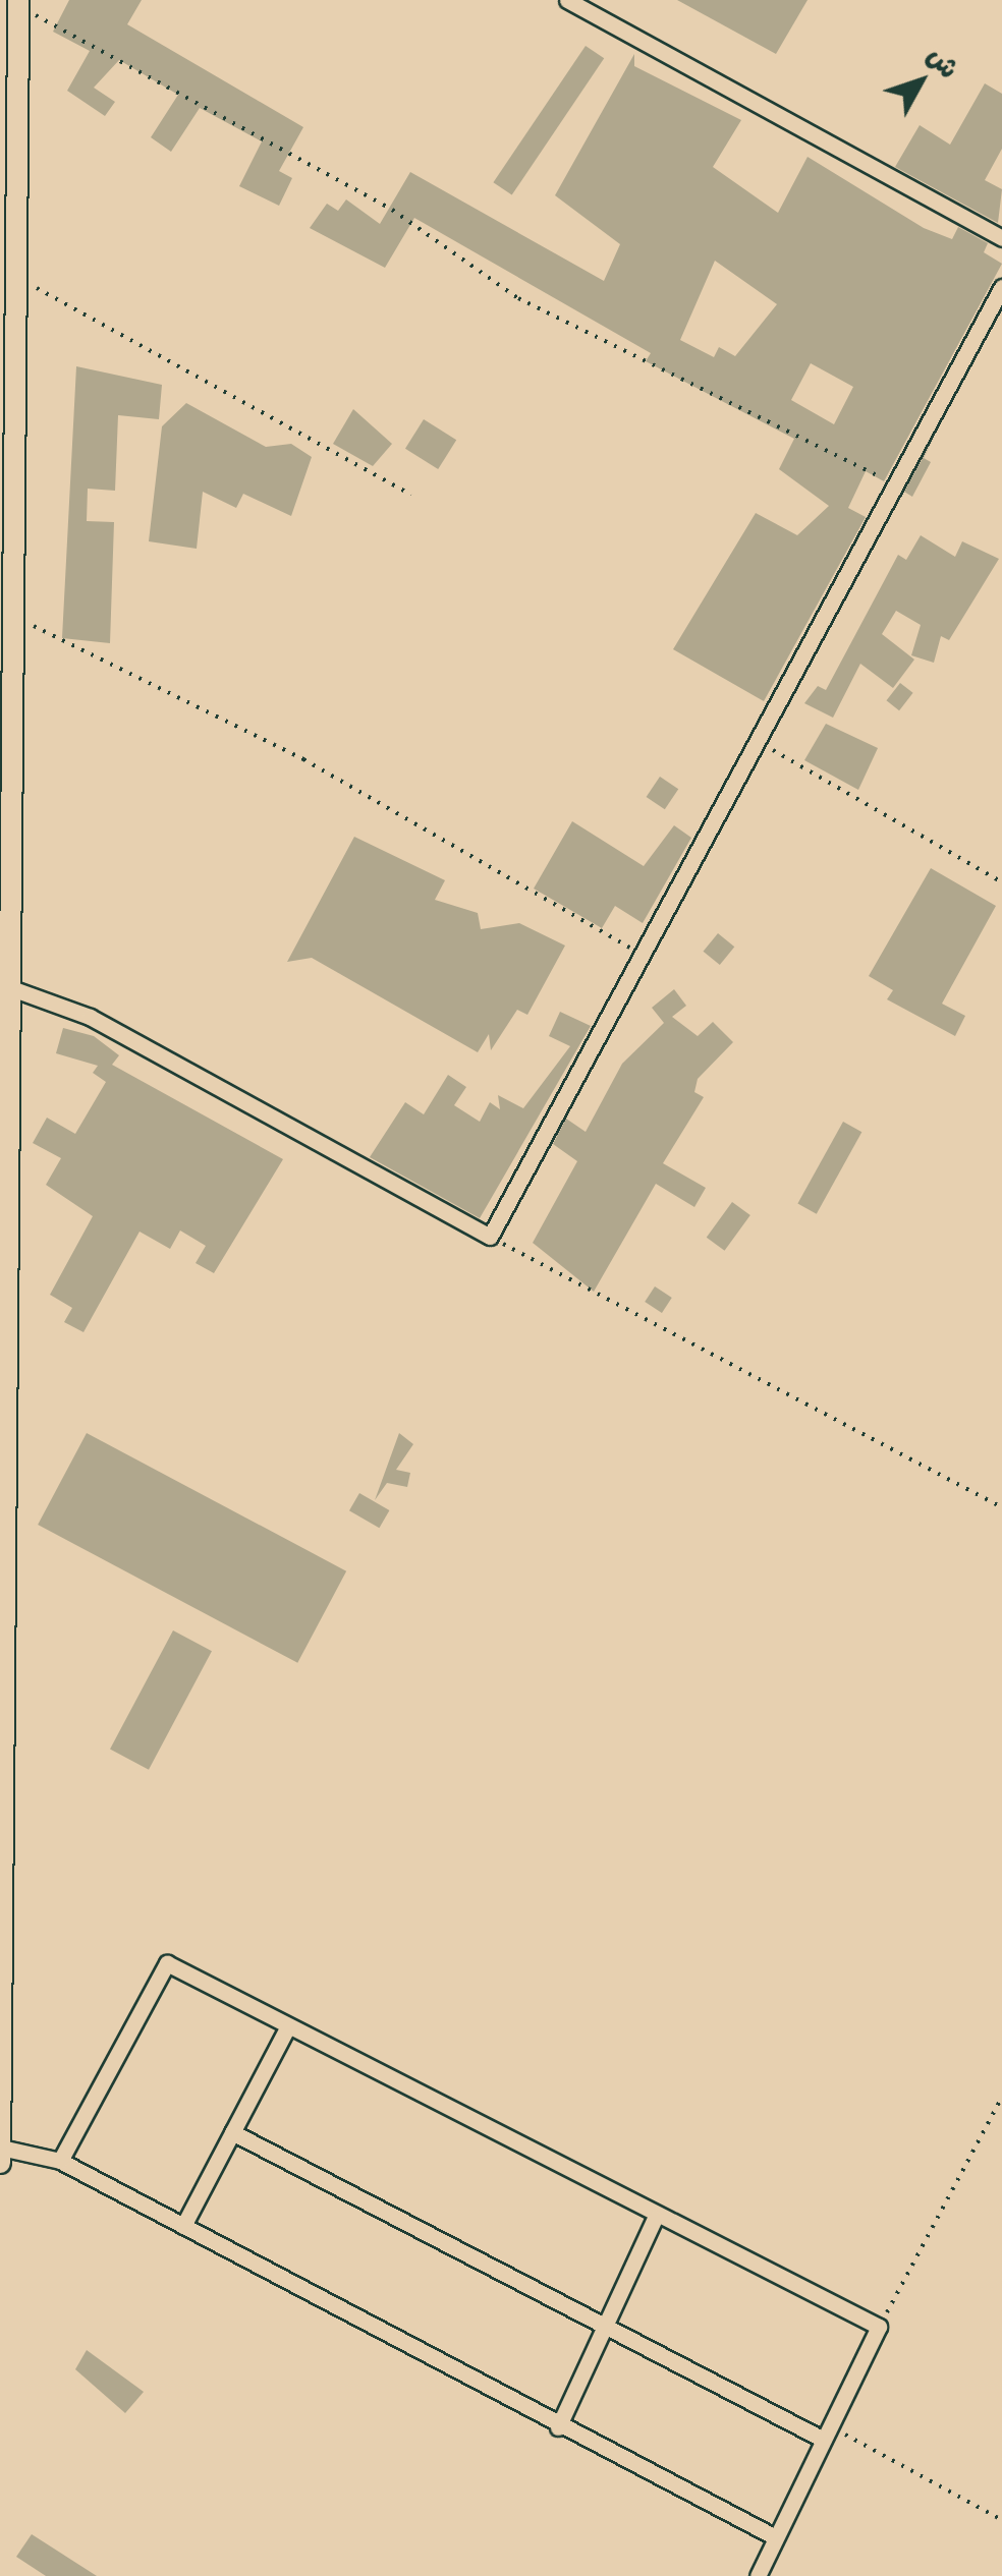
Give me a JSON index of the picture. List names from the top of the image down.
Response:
{
  "north": "top right"
}
